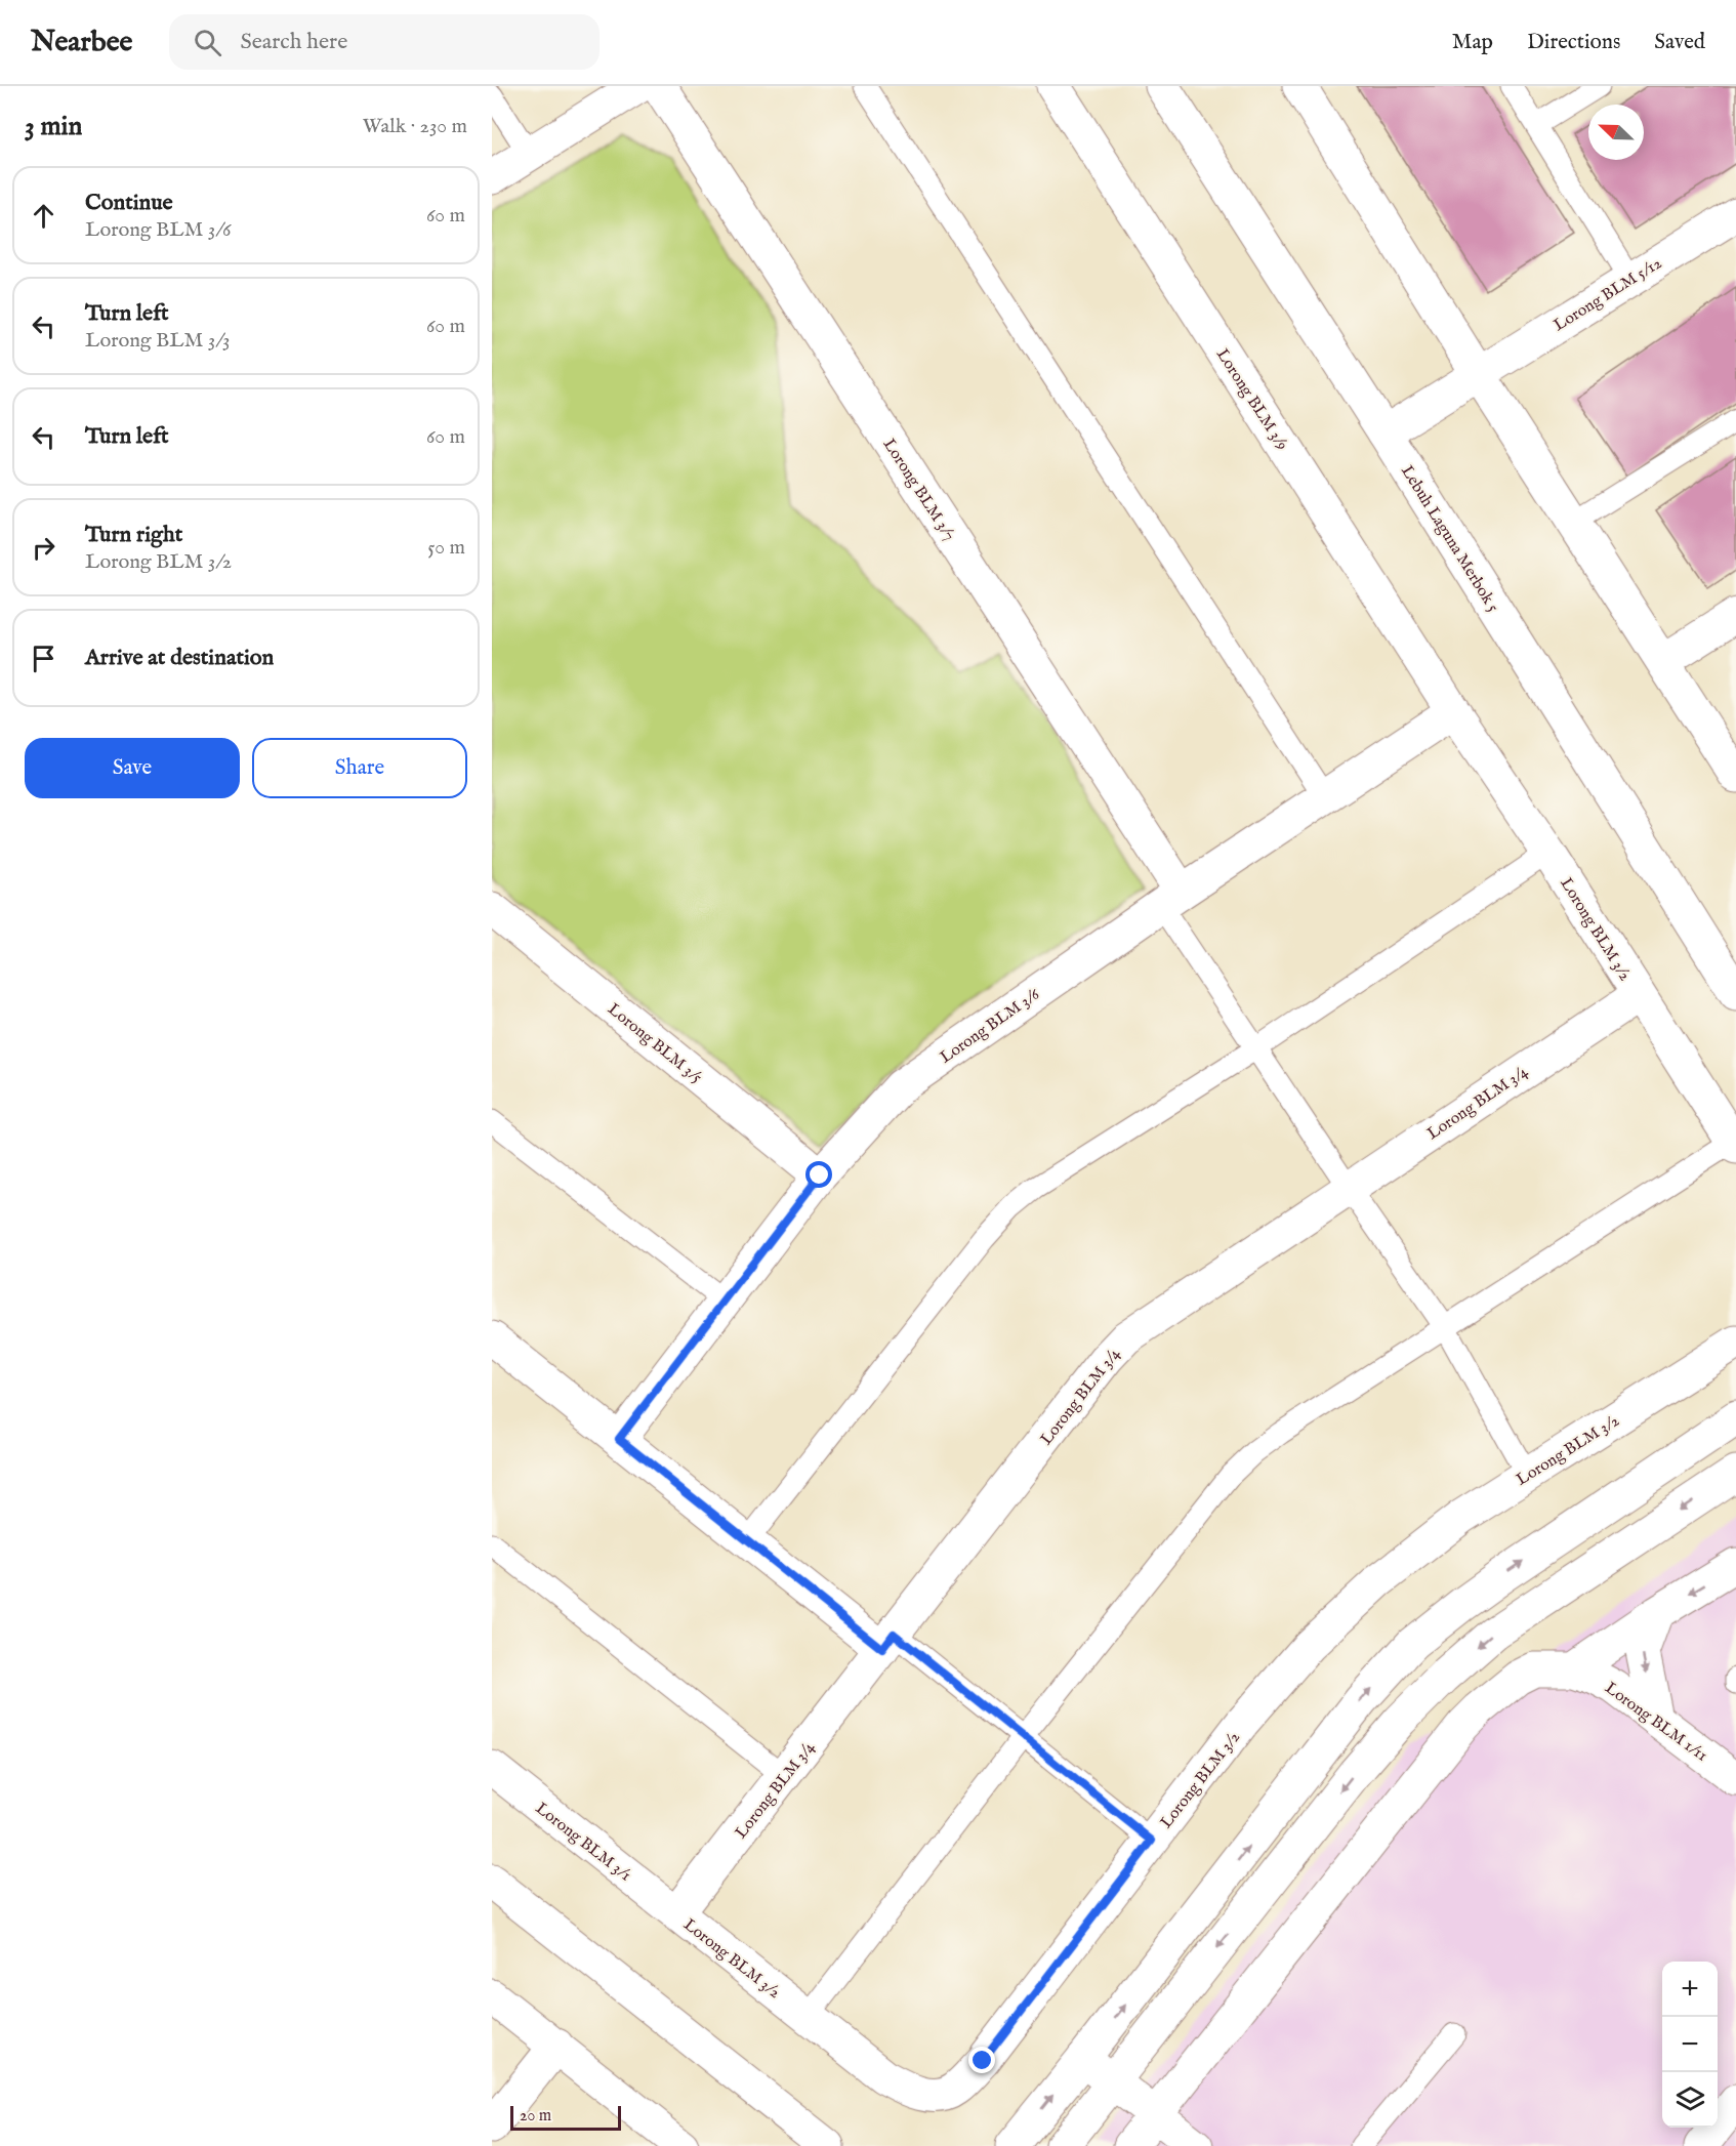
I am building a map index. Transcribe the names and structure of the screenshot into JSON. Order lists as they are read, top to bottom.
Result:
{
  "streets": {
    "street": [
      "Lorong BLM 5/12",
      "Lorong BLM 3/9",
      "Lorong BLM 3/7",
      "Lebuh Laguna Merbok 5",
      "Lorong BLM 3/2",
      "Lorong BLM 3/6",
      "Lorong BLM 3/5",
      "Lorong BLM 3/4",
      "Lorong BLM 1/11",
      "Lorong BLM 3/1"
    ]
  },
  "crossings": [
    ["Lorong BLM 5/12", "Lebuh Laguna Merbok 5"],
    ["Lorong BLM 3/9", "Lorong BLM 3/2"],
    ["Lorong BLM 3/9", "Lorong BLM 3/6"],
    ["Lorong BLM 3/7", "Lorong BLM 3/6"],
    ["Lorong BLM 3/2", "Lorong BLM 3/6"],
    ["Lorong BLM 3/2", "Lorong BLM 3/4"],
    ["Lorong BLM 3/2", "Lorong BLM 3/1"],
    ["Lorong BLM 3/6", "Lorong BLM 3/5"],
    ["Lorong BLM 3/4", "Lorong BLM 3/1"]
  ],
  "scale_bar": "20 m",
  "north": "top left",
  "page": {
    "header": "Nearbee",
    "search": "Search here",
    "nav": ["Map", "Directions", "Saved"],
    "heading": ["3 min", "Walk · 230 m"],
    "list": [
      ["Continue", "Lorong BLM 3/6", "60 m"],
      ["Turn left", "Lorong BLM 3/3", "60 m"],
      ["Turn left", "60 m"],
      ["Turn right", "Lorong BLM 3/2", "50 m"],
      "Arrive at destination"
    ],
    "buttons": ["Save", "Share"],
    "map_buttons": ["+", "−"],
    "scale": "20 m"
  }
}
